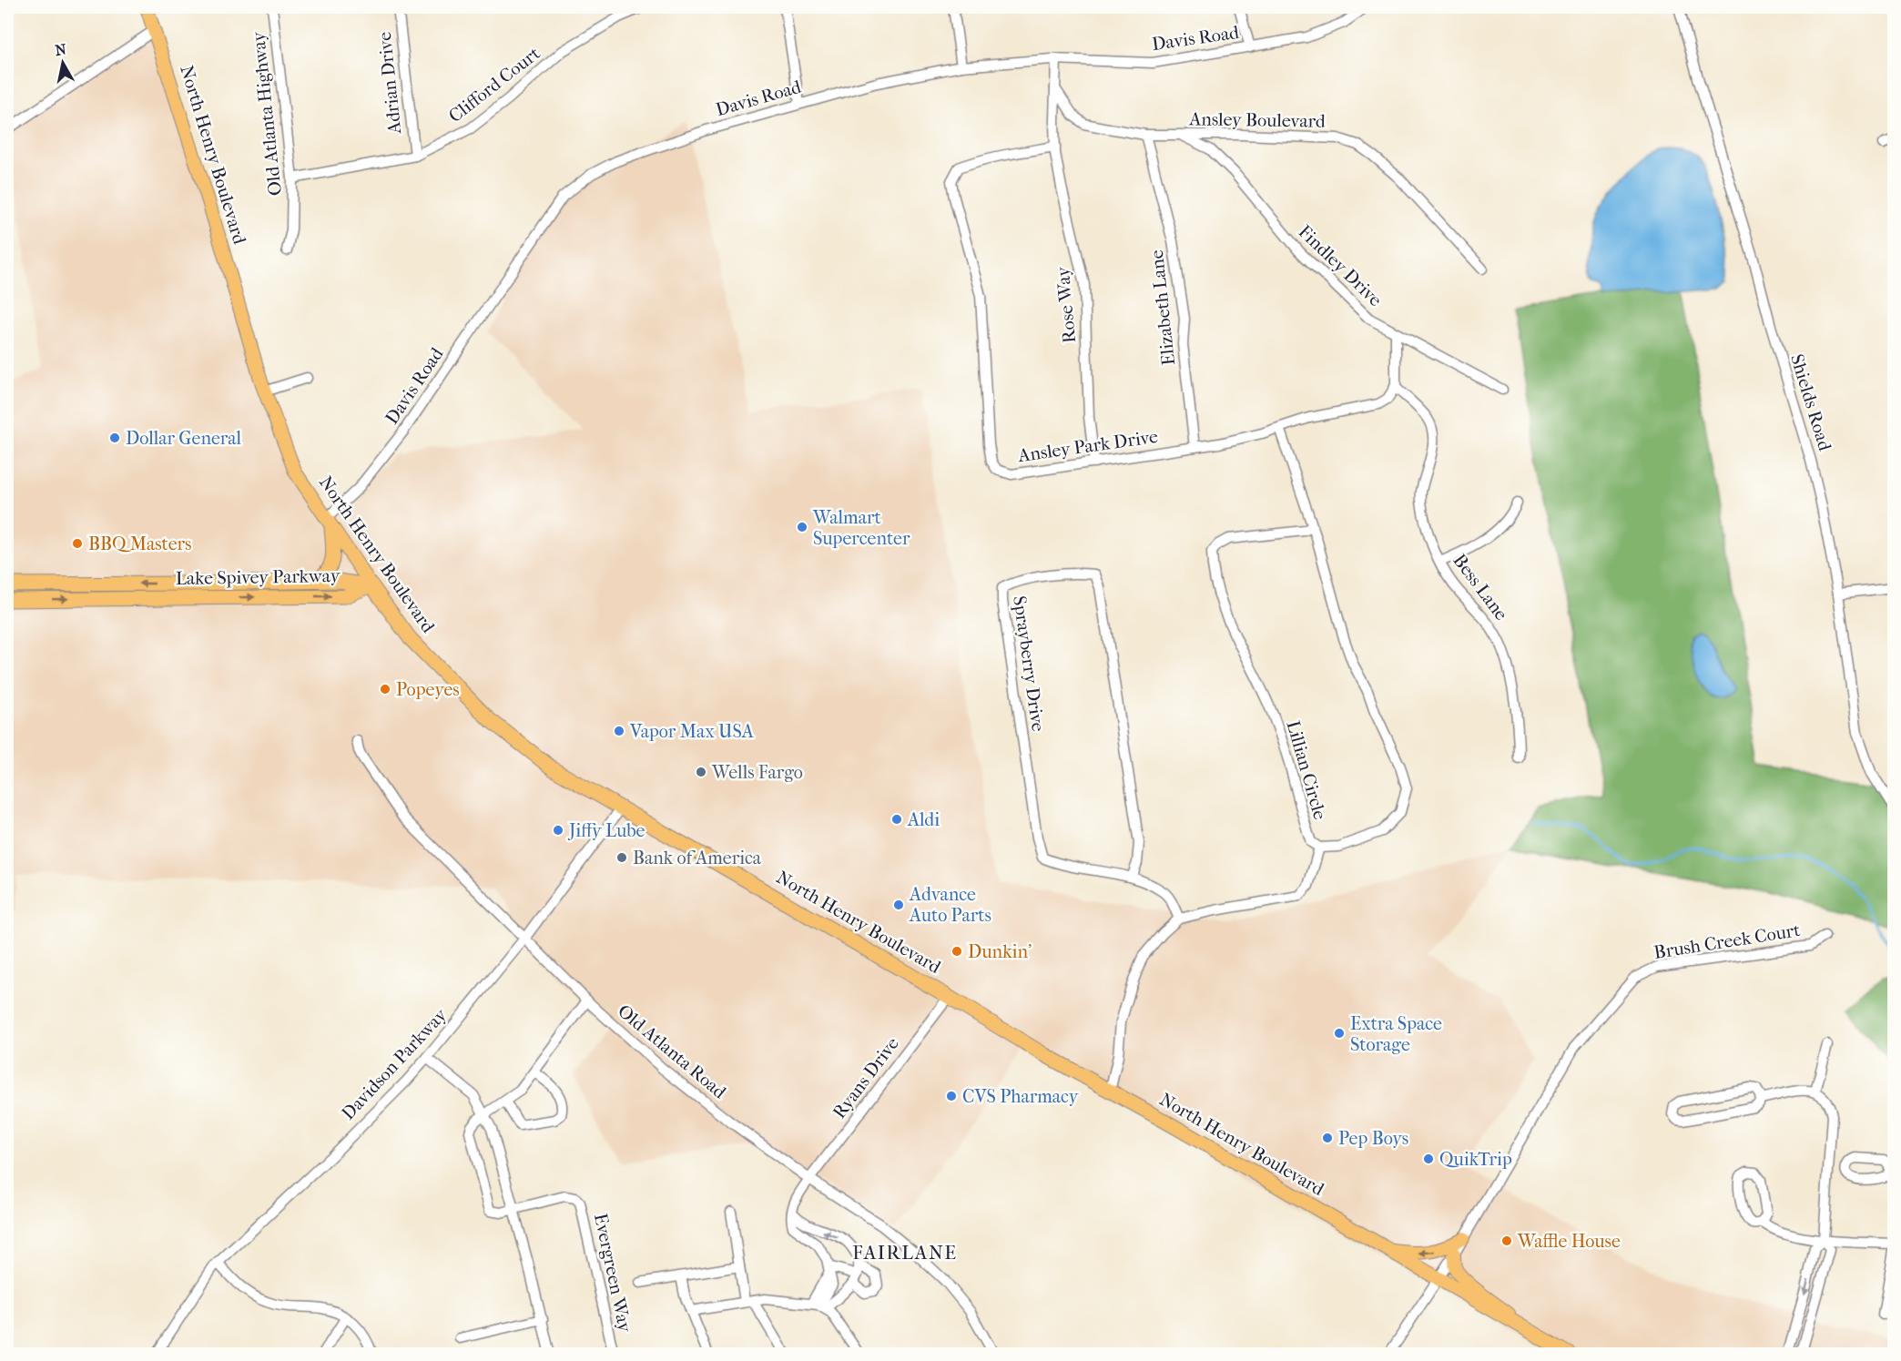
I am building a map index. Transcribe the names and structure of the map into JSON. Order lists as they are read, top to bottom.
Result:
{
  "streets": {
    "highway": ["North Henry Boulevard", "Lake Spivey Parkway"],
    "street": [
      "Davis Road",
      "Adrian Drive",
      "Clifford Court",
      "Old Atlanta Highway",
      "Ansley Boulevard",
      "Findley Drive",
      "Rose Way",
      "Elizabeth Lane",
      "Shields Road",
      "Ansley Park Drive",
      "Bess Lane",
      "Sprayberry Drive",
      "Lillian Circle",
      "Brush Creek Court",
      "Old Atlanta Road",
      "Davidson Parkway",
      "Ryans Drive",
      "Evergreen Way"
    ]
  },
  "crossings": [
    ["Davis Road", "North Henry Boulevard"],
    ["Adrian Drive", "Clifford Court"],
    ["Clifford Court", "Old Atlanta Highway"],
    ["Ansley Boulevard", "Findley Drive"],
    ["Ansley Boulevard", "Elizabeth Lane"],
    ["North Henry Boulevard", "Lake Spivey Parkway"],
    ["North Henry Boulevard", "Brush Creek Court"],
    ["North Henry Boulevard", "Davidson Parkway"],
    ["North Henry Boulevard", "Ryans Drive"],
    ["Rose Way", "Ansley Park Drive"],
    ["Elizabeth Lane", "Ansley Park Drive"],
    ["Ansley Park Drive", "Bess Lane"],
    ["Old Atlanta Road", "Davidson Parkway"],
    ["Old Atlanta Road", "Ryans Drive"],
    ["Old Atlanta Road", "Evergreen Way"]
  ],
  "districts": ["FAIRLANE"],
  "places": [
    "Dollar General",
    "Walmart Supercenter",
    "BBQ Masters",
    "Popeyes",
    "Vapor Max USA",
    "Wells Fargo",
    "Aldi",
    "Jiffy Lube",
    "Bank of America",
    "Advance Auto Parts",
    "Dunkin'",
    "Extra Space Storage",
    "CVS Pharmacy",
    "Pep Boys",
    "QuikTrip",
    "Waffle House"
  ],
  "north": "top"
}
